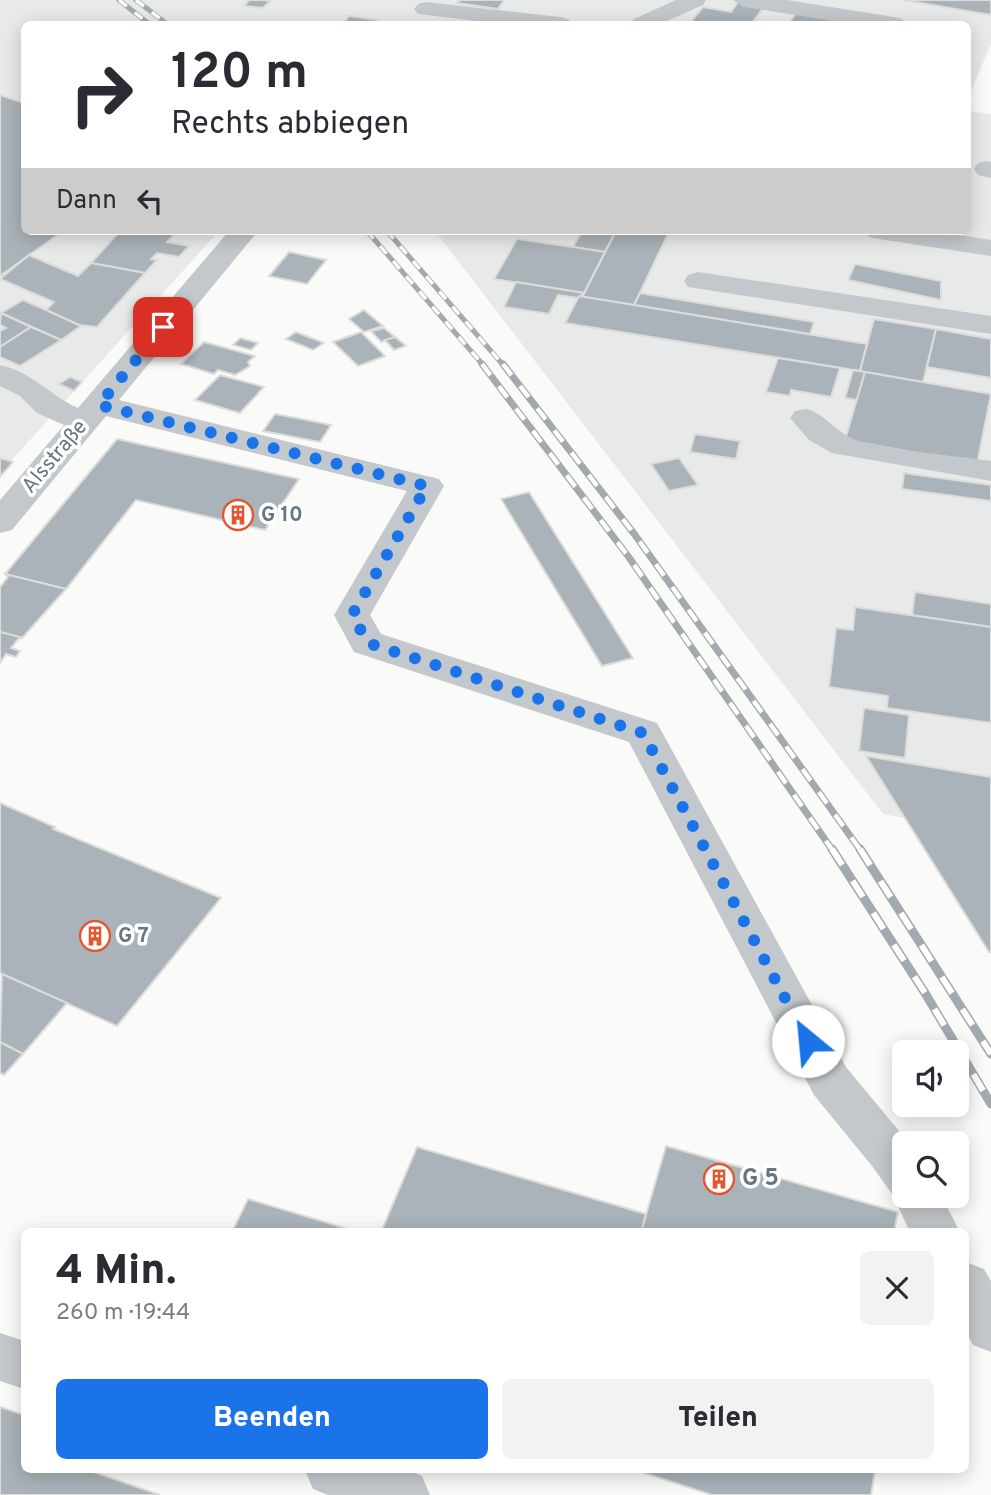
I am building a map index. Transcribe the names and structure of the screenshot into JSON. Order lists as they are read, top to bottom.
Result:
{
  "streets": {
    "street": ["Alsstraße"]
  },
  "places": {
    "building": ["G 10", "G 7", "G 5"]
  },
  "page": {
    "turn": ["120 m", "Rechts abbiegen"],
    "then": "Dann",
    "heading": ["4 Min.", "260 m · 19:44"],
    "buttons": ["Beenden", "Teilen"]
  }
}
